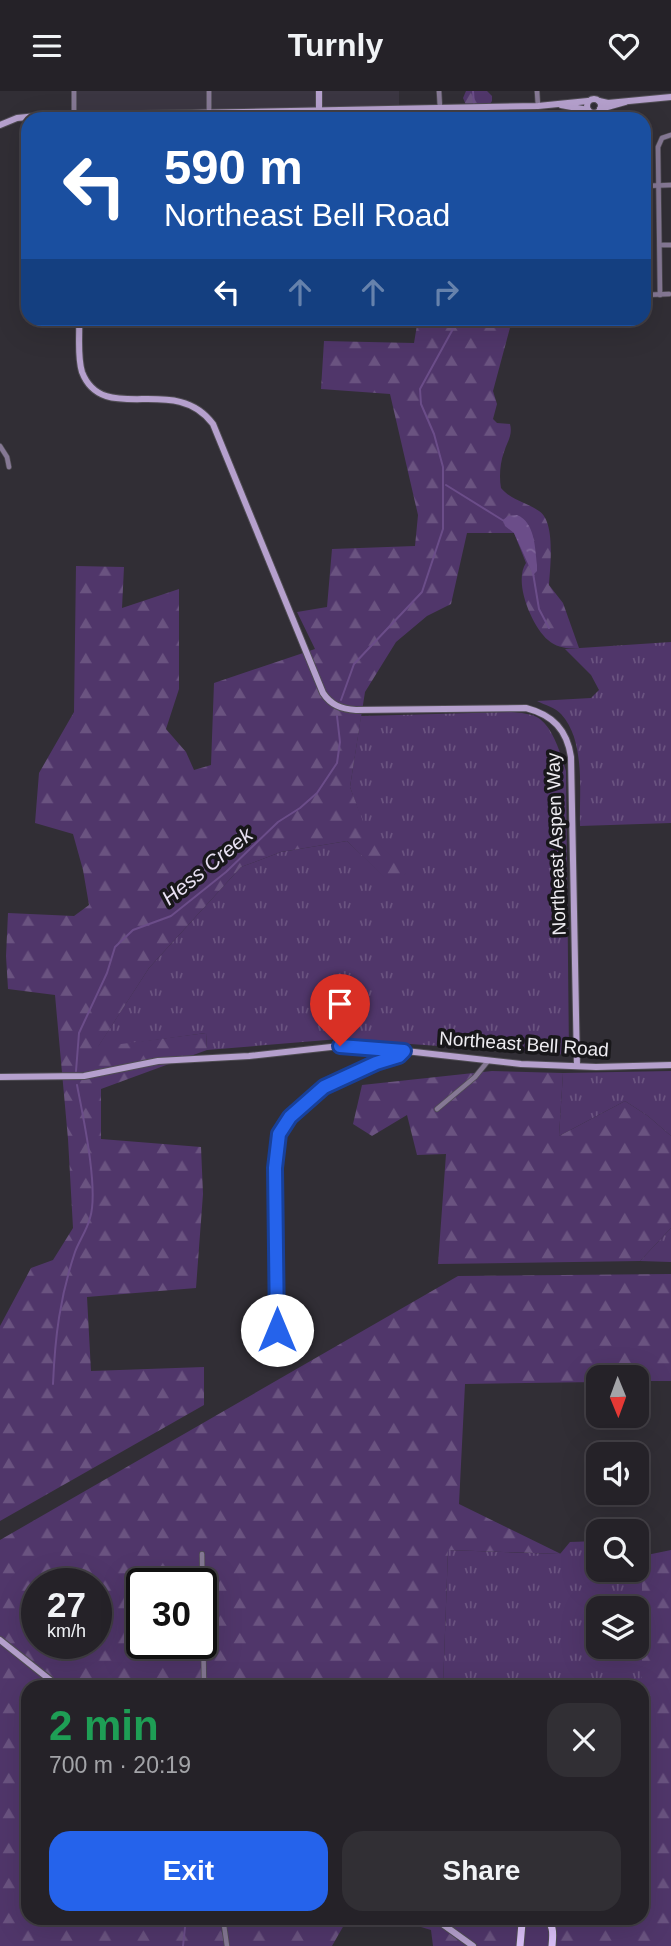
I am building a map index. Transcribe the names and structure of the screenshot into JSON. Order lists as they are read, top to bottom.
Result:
{
  "streets": {
    "main road": ["Northeast Aspen Way", "Northeast Bell Road"]
  },
  "crossings": [
    ["Northeast Aspen Way", "Northeast Bell Road"]
  ],
  "water": ["Hess Creek"],
  "north": "bottom",
  "page": {
    "header": "Turnly",
    "turn": ["590 m", "Northeast Bell Road"],
    "speed": "27 km/h",
    "limit": "30",
    "heading": ["2 min", "700 m · 20:19"],
    "buttons": ["Exit", "Share"]
  }
}
